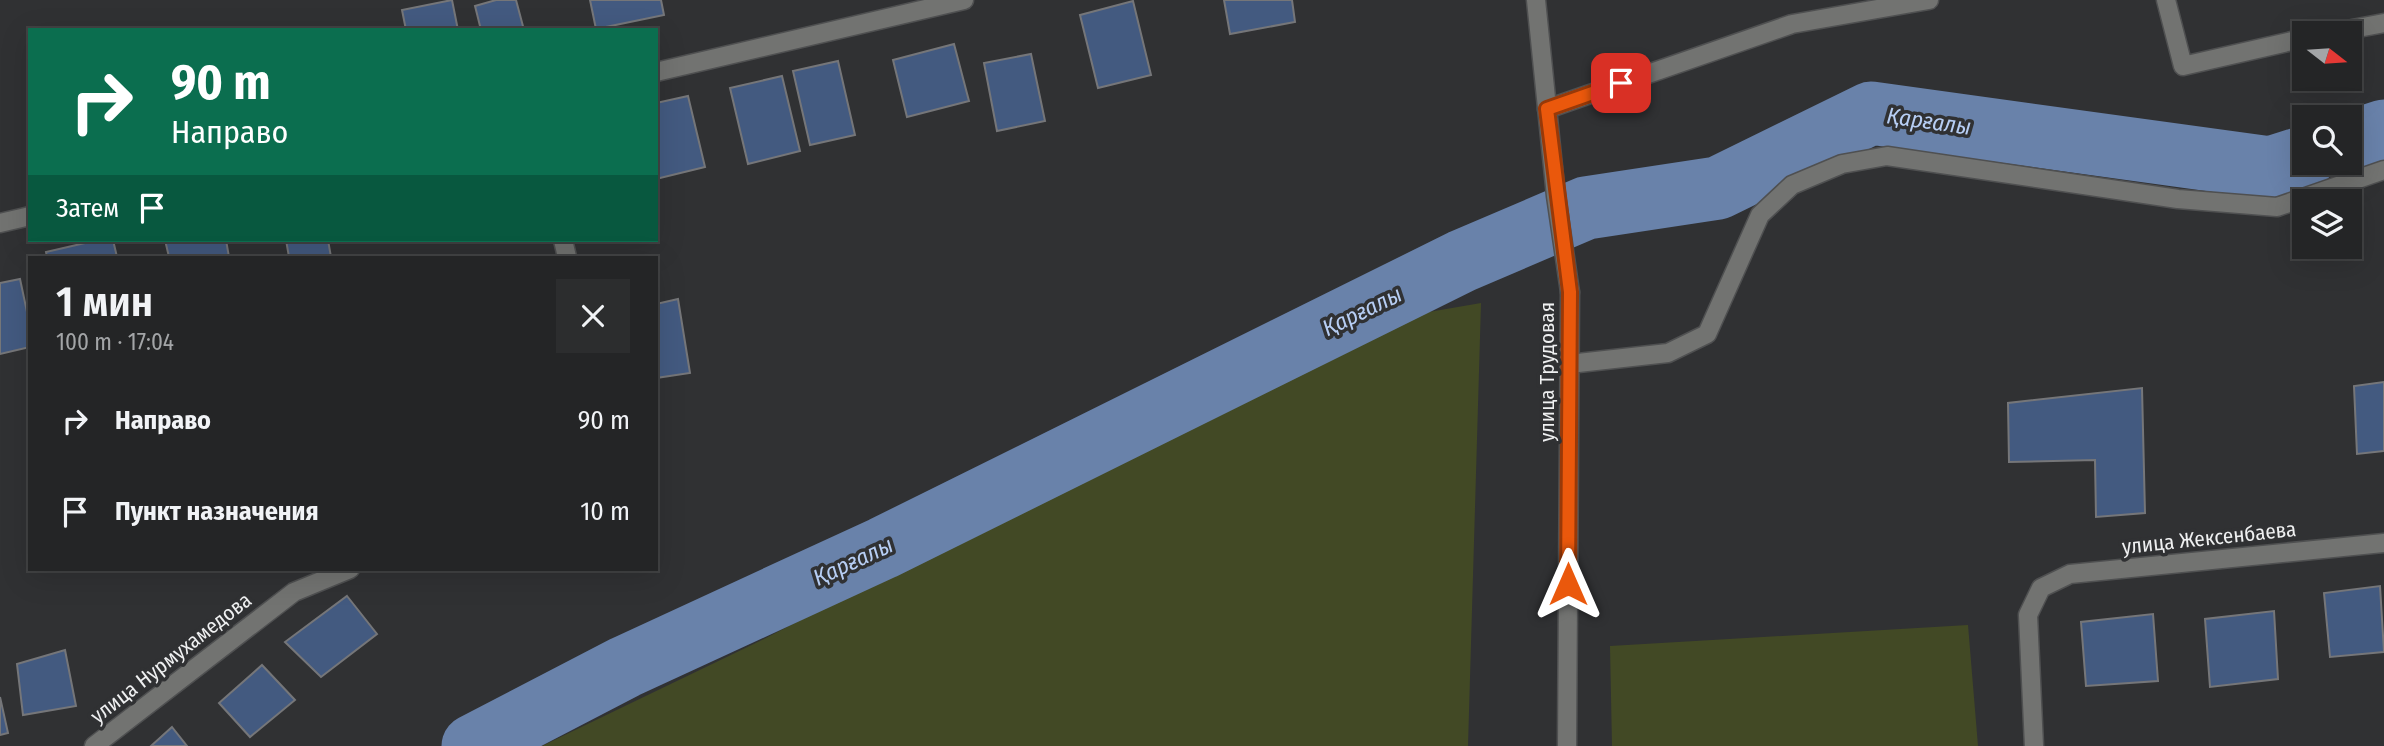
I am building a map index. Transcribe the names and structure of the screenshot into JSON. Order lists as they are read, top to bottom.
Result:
{
  "streets": {
    "street": ["улица Трудовая", "улица Жексенбаева", "улица Нурмухамедова"]
  },
  "water": ["Қарғалы"],
  "north": "right",
  "page": {
    "turn": ["90 m", "Направо"],
    "then": "Затем",
    "heading": ["1 мин", "100 m · 17:04"],
    "list": [
      {
        "name": "Направо",
        "value": "90 m"
      },
      {
        "name": "Пункт назначения",
        "value": "10 m"
      }
    ]
  }
}
